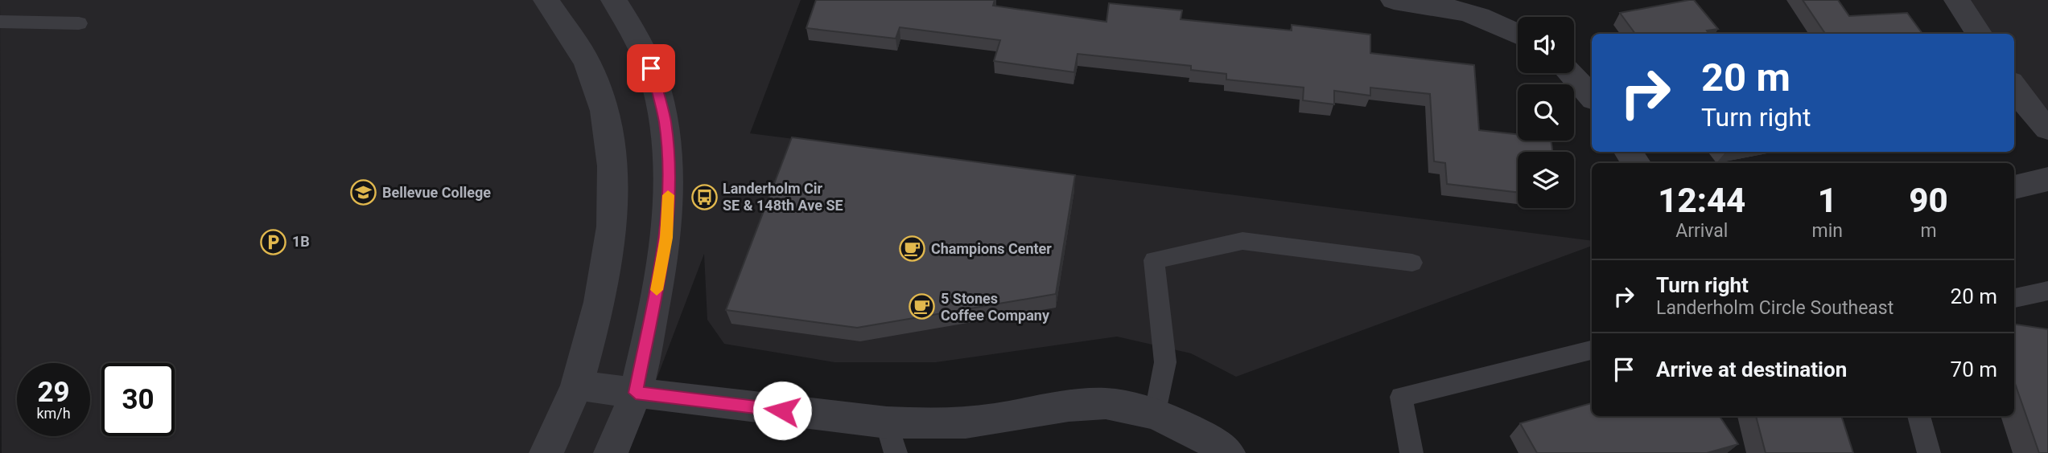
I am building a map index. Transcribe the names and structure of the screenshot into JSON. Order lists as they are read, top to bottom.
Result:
{
  "places": {
    "school or university": ["Bellevue College"],
    "bus stop": ["Landerholm Cir SE & 148th Ave SE"],
    "parking": ["1B"],
    "cafe": ["Champions Center", "5 Stones Coffee Company"]
  },
  "page": {
    "turn": ["20 m", "Turn right"],
    "eta": [
      "12:44",
      "Arrival",
      "1",
      "min",
      "90",
      "m"
    ],
    "list": [
      {
        "name": "Turn right",
        "note": "Landerholm Circle Southeast",
        "value": "20 m"
      },
      {
        "name": "Arrive at destination",
        "value": "70 m"
      }
    ],
    "speed": "29 km/h",
    "limit": "30"
  }
}
